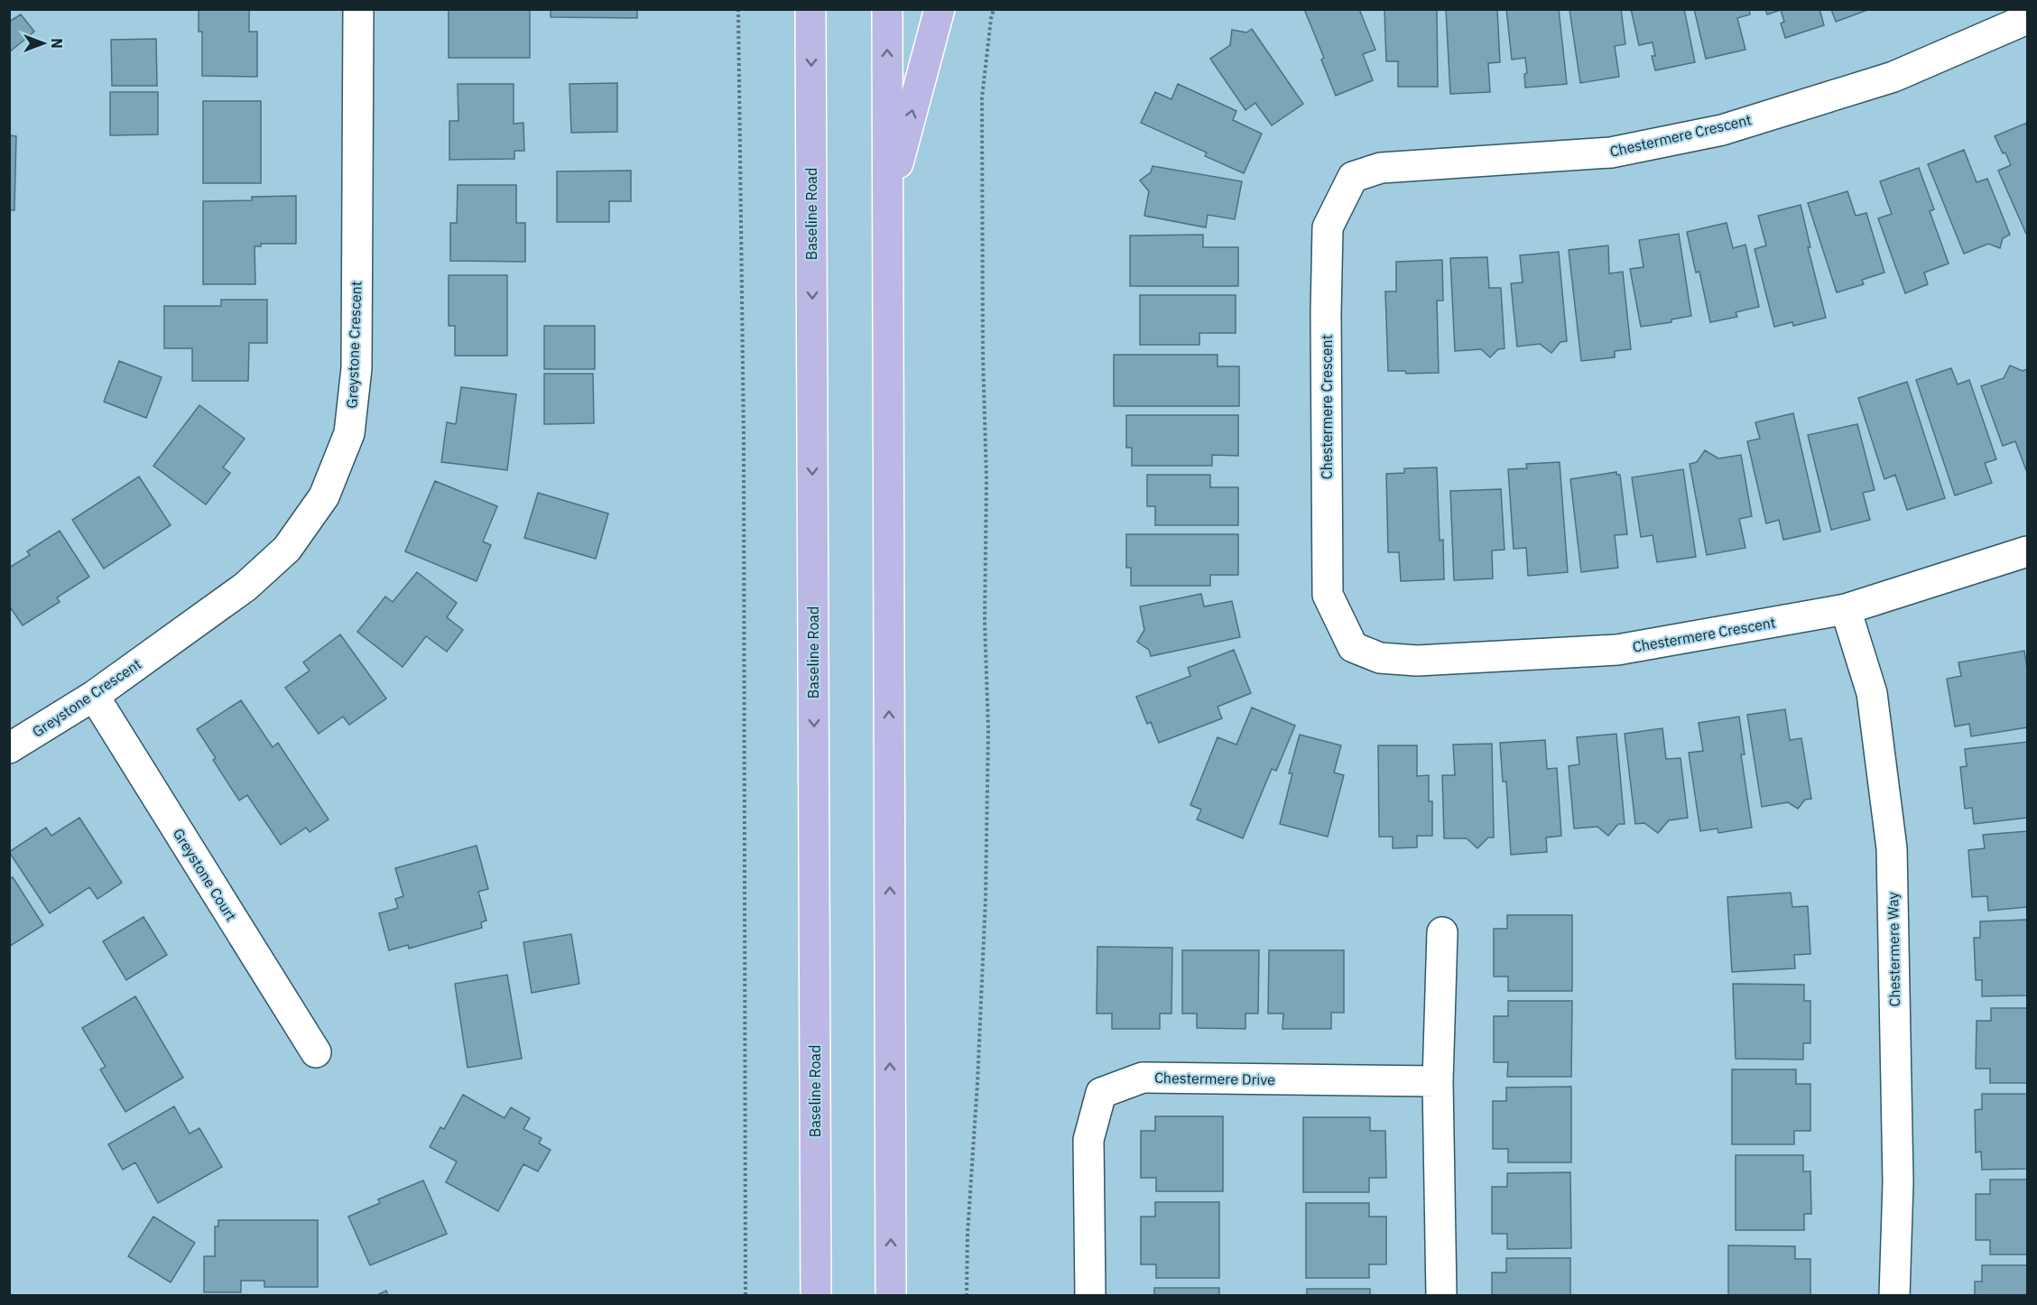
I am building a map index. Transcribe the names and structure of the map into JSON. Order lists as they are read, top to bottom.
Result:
{
  "streets": {
    "main road": ["Baseline Road"],
    "street": [
      "Chestermere Crescent",
      "Greystone Crescent",
      "Greystone Court",
      "Chestermere Way",
      "Chestermere Drive"
    ]
  },
  "crossings": [
    ["Chestermere Crescent", "Chestermere Way"],
    ["Greystone Crescent", "Greystone Court"]
  ],
  "north": "right"
}
